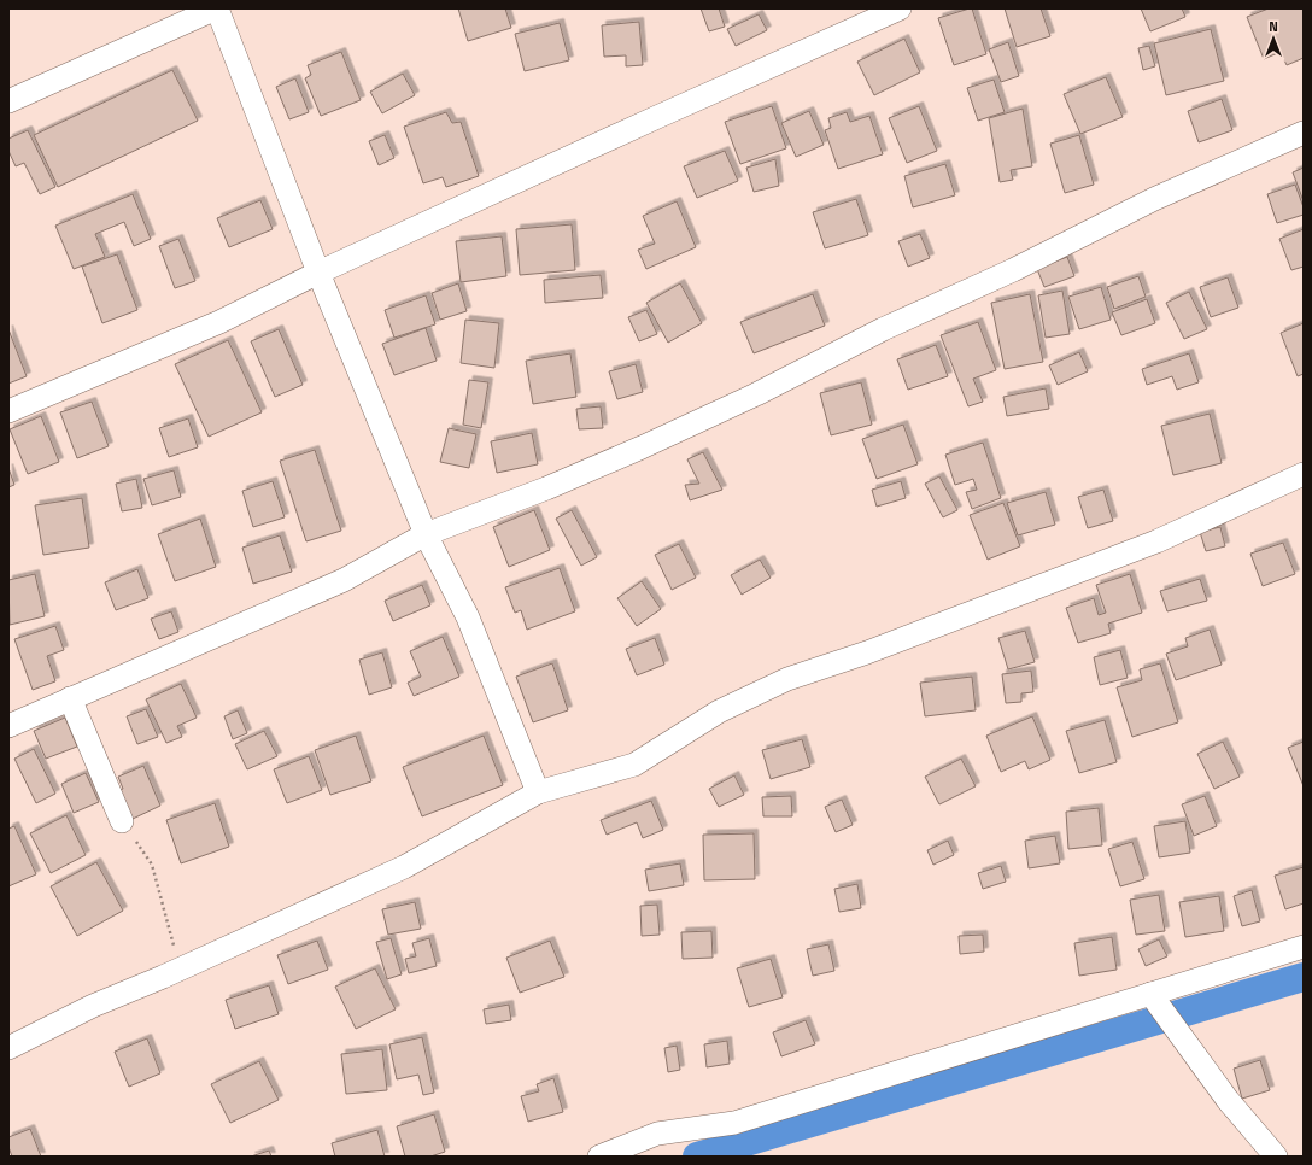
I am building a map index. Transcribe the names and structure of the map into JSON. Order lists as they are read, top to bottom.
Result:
{
  "north": "top"
}
